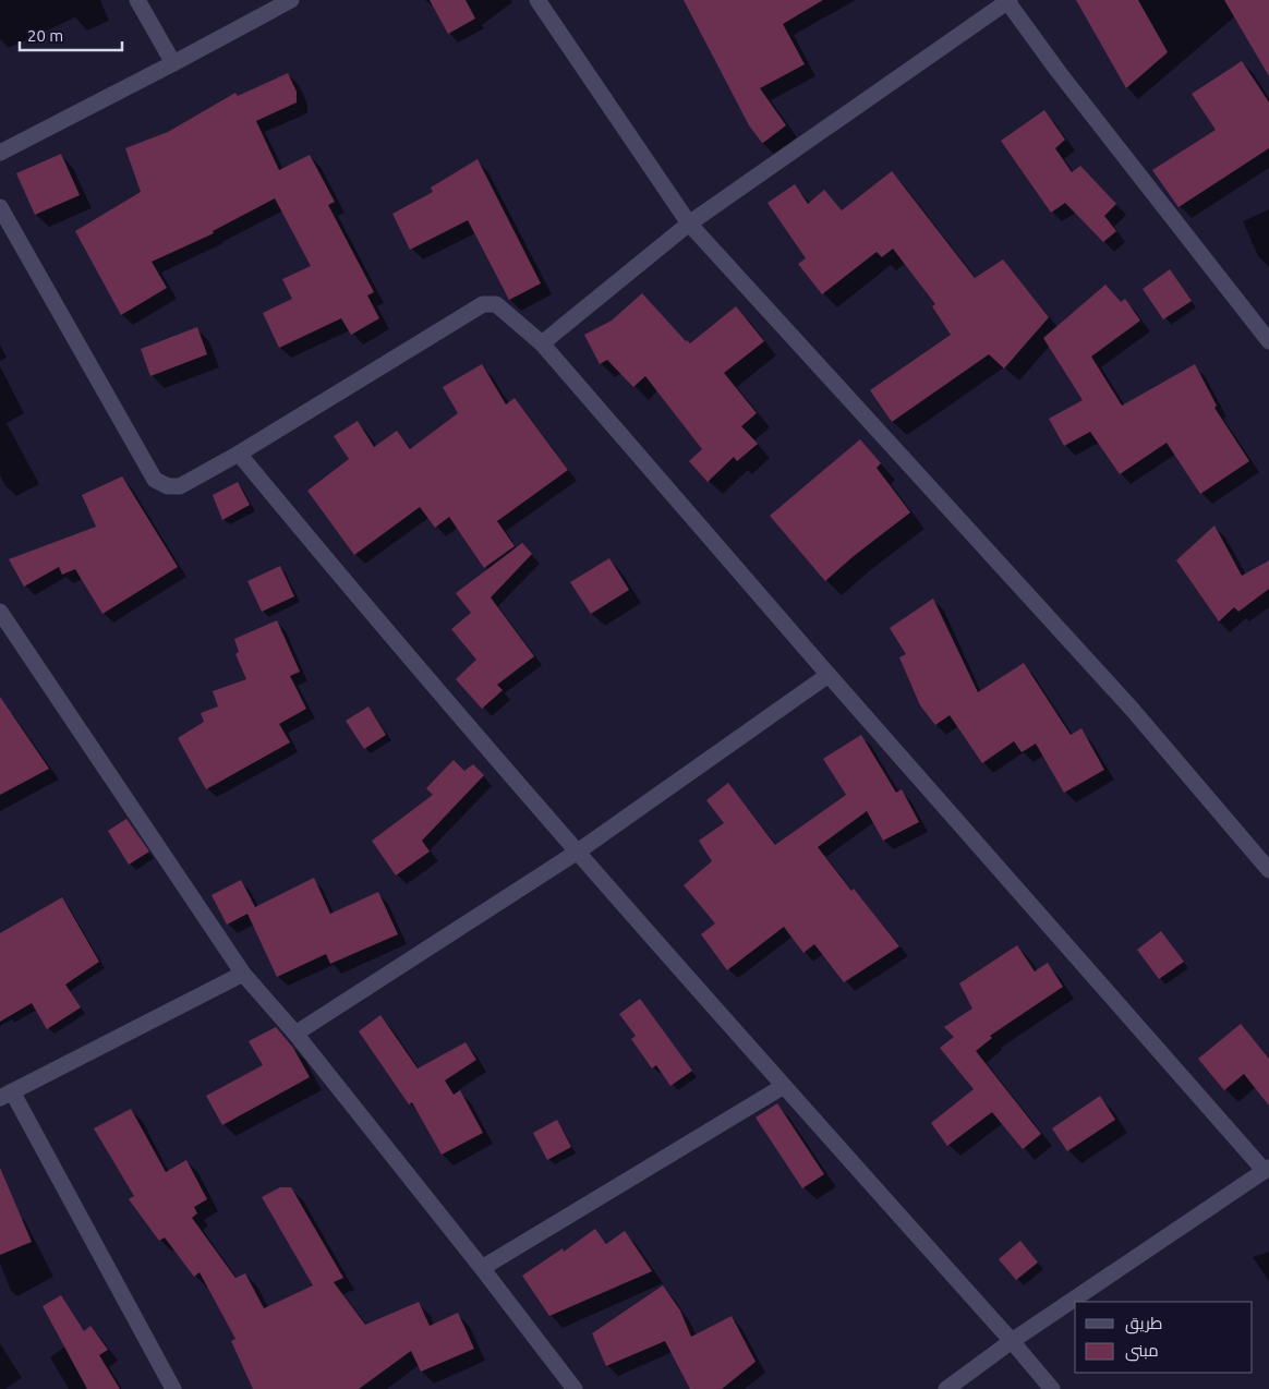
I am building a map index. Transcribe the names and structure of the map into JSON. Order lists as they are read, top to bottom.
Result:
{
  "legend": ["طريق", "مبنى"],
  "scale_bar": "20 m"
}
